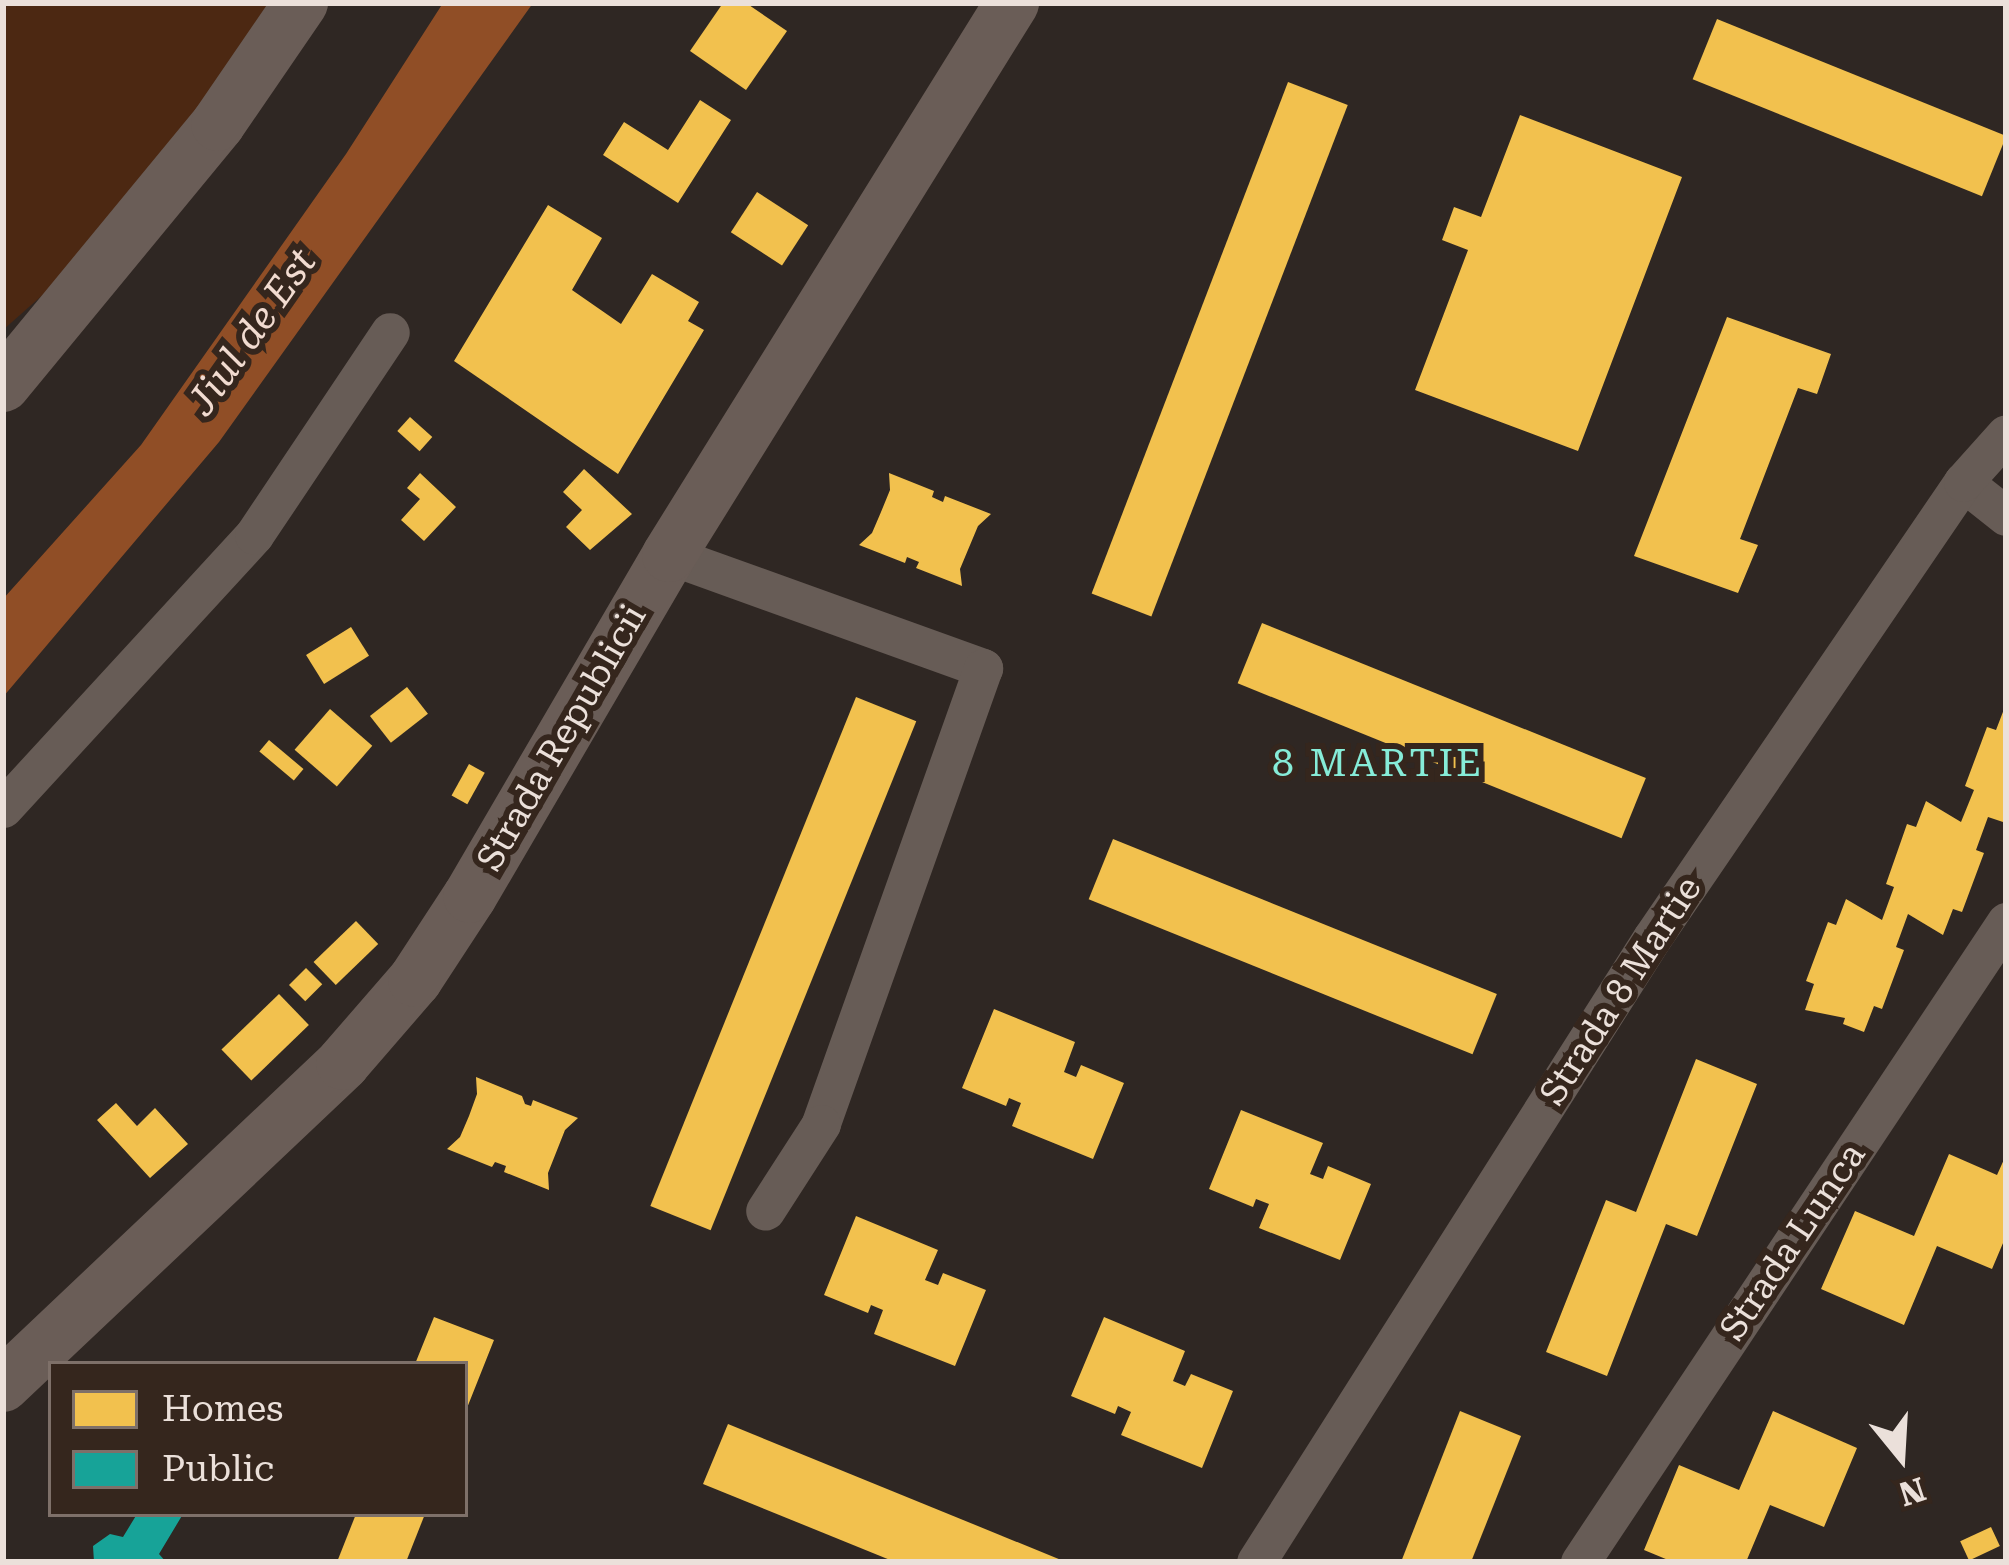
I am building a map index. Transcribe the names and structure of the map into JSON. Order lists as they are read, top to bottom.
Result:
{
  "streets": {
    "main road": ["Strada Republicii"],
    "street": ["Strada 8 Martie", "Strada Lunca"]
  },
  "districts": ["8 MARTIE"],
  "water": ["Jiul de Est"],
  "legend": ["Homes", "Public"],
  "north": "bottom"
}
